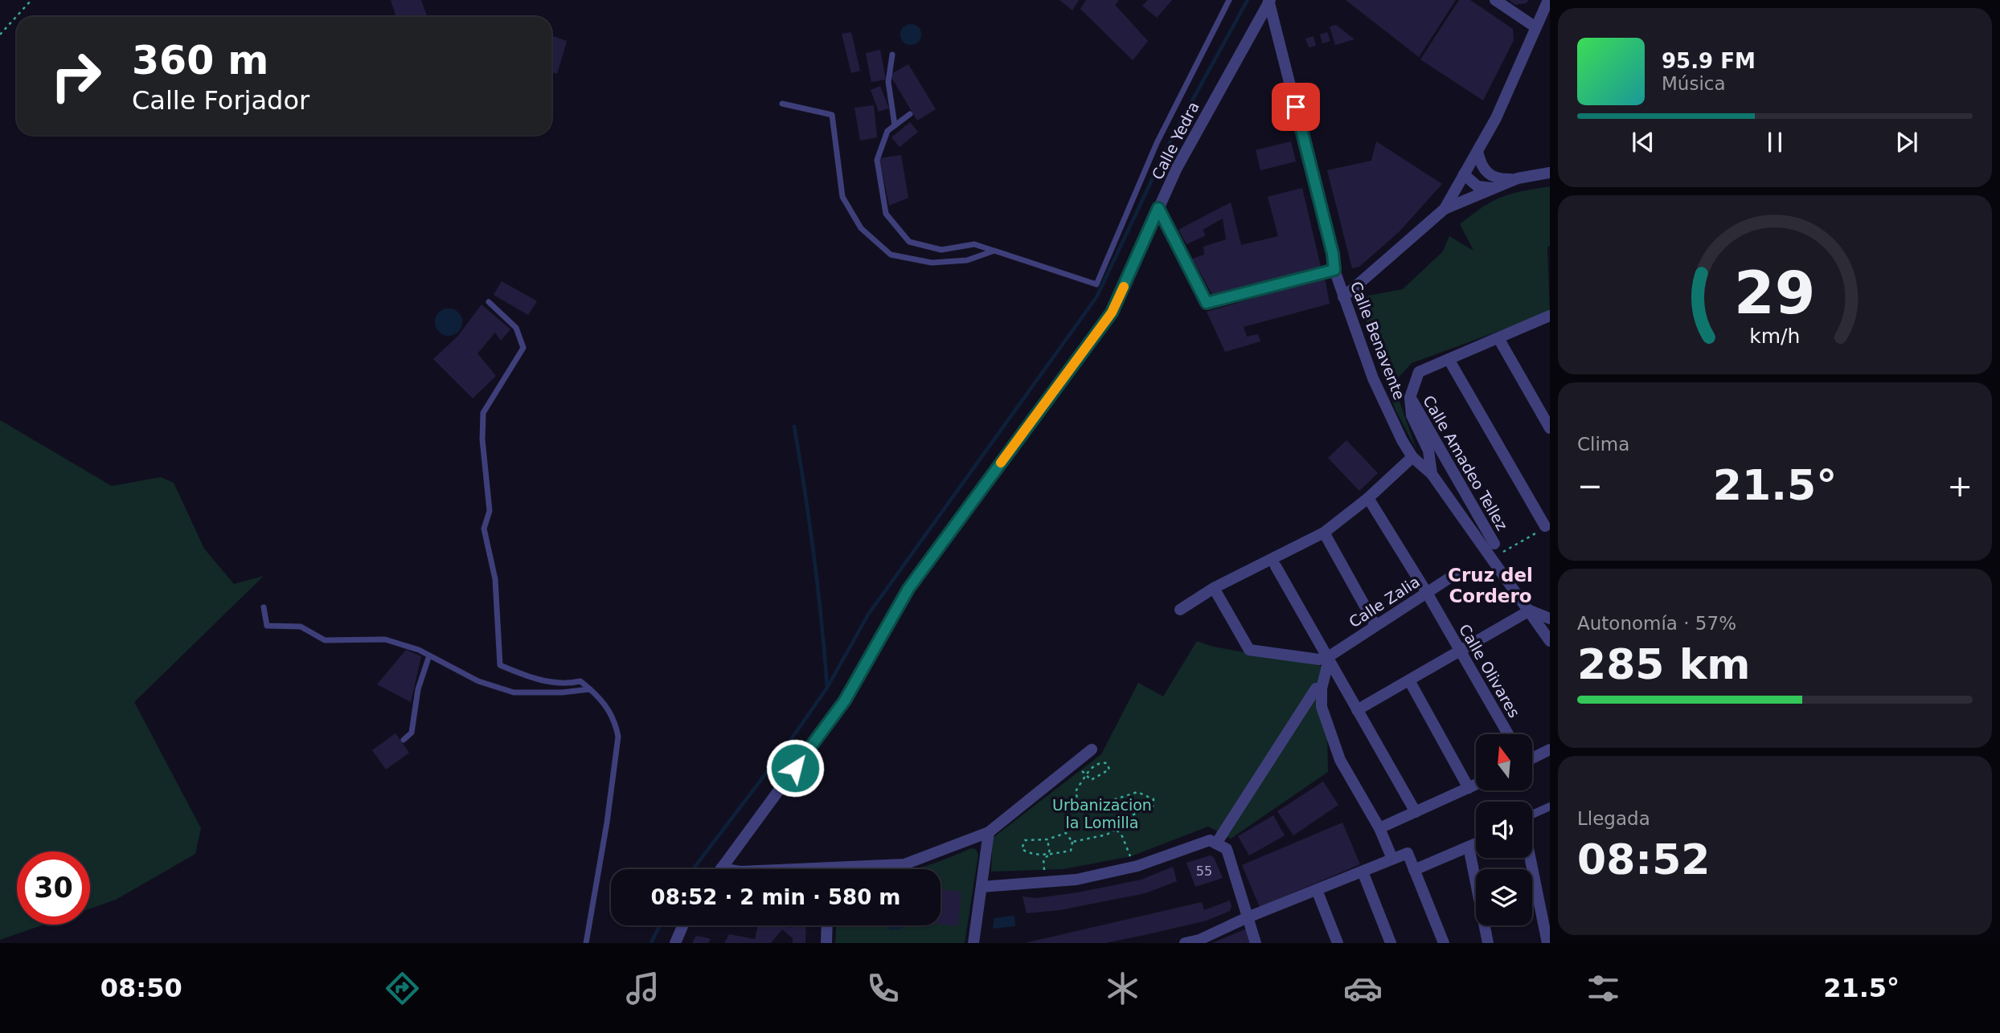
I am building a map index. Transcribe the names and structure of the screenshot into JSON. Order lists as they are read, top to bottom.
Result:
{
  "streets": {
    "street": [
      "Calle Yedra",
      "Calle Benavente",
      "Calle Amadeo Tellez",
      "Calle Zalia",
      "Calle Olivares"
    ]
  },
  "crossings": [
    ["Calle Yedra", "Calle Benavente"],
    ["Calle Zalia", "Calle Olivares"]
  ],
  "districts": ["Cruz del Cordero"],
  "parks": ["Urbanizacion la Lomilla"],
  "house_numbers": ["55"],
  "north": "top",
  "page": {
    "turn": ["360 m", "Calle Forjador"],
    "song": ["95.9 FM", "Música"],
    "tile": [
      "Clima",
      ["Autonomía · 57%", "285 km"],
      ["Llegada", "08:52"]
    ],
    "heat": ["−", "21.5°", "+"],
    "limit": "30",
    "trip": "08:52 · 2 min · 580 m",
    "tabs": ["08:50", "21.5°"],
    "gauge": ["29", "km/h"]
  }
}
